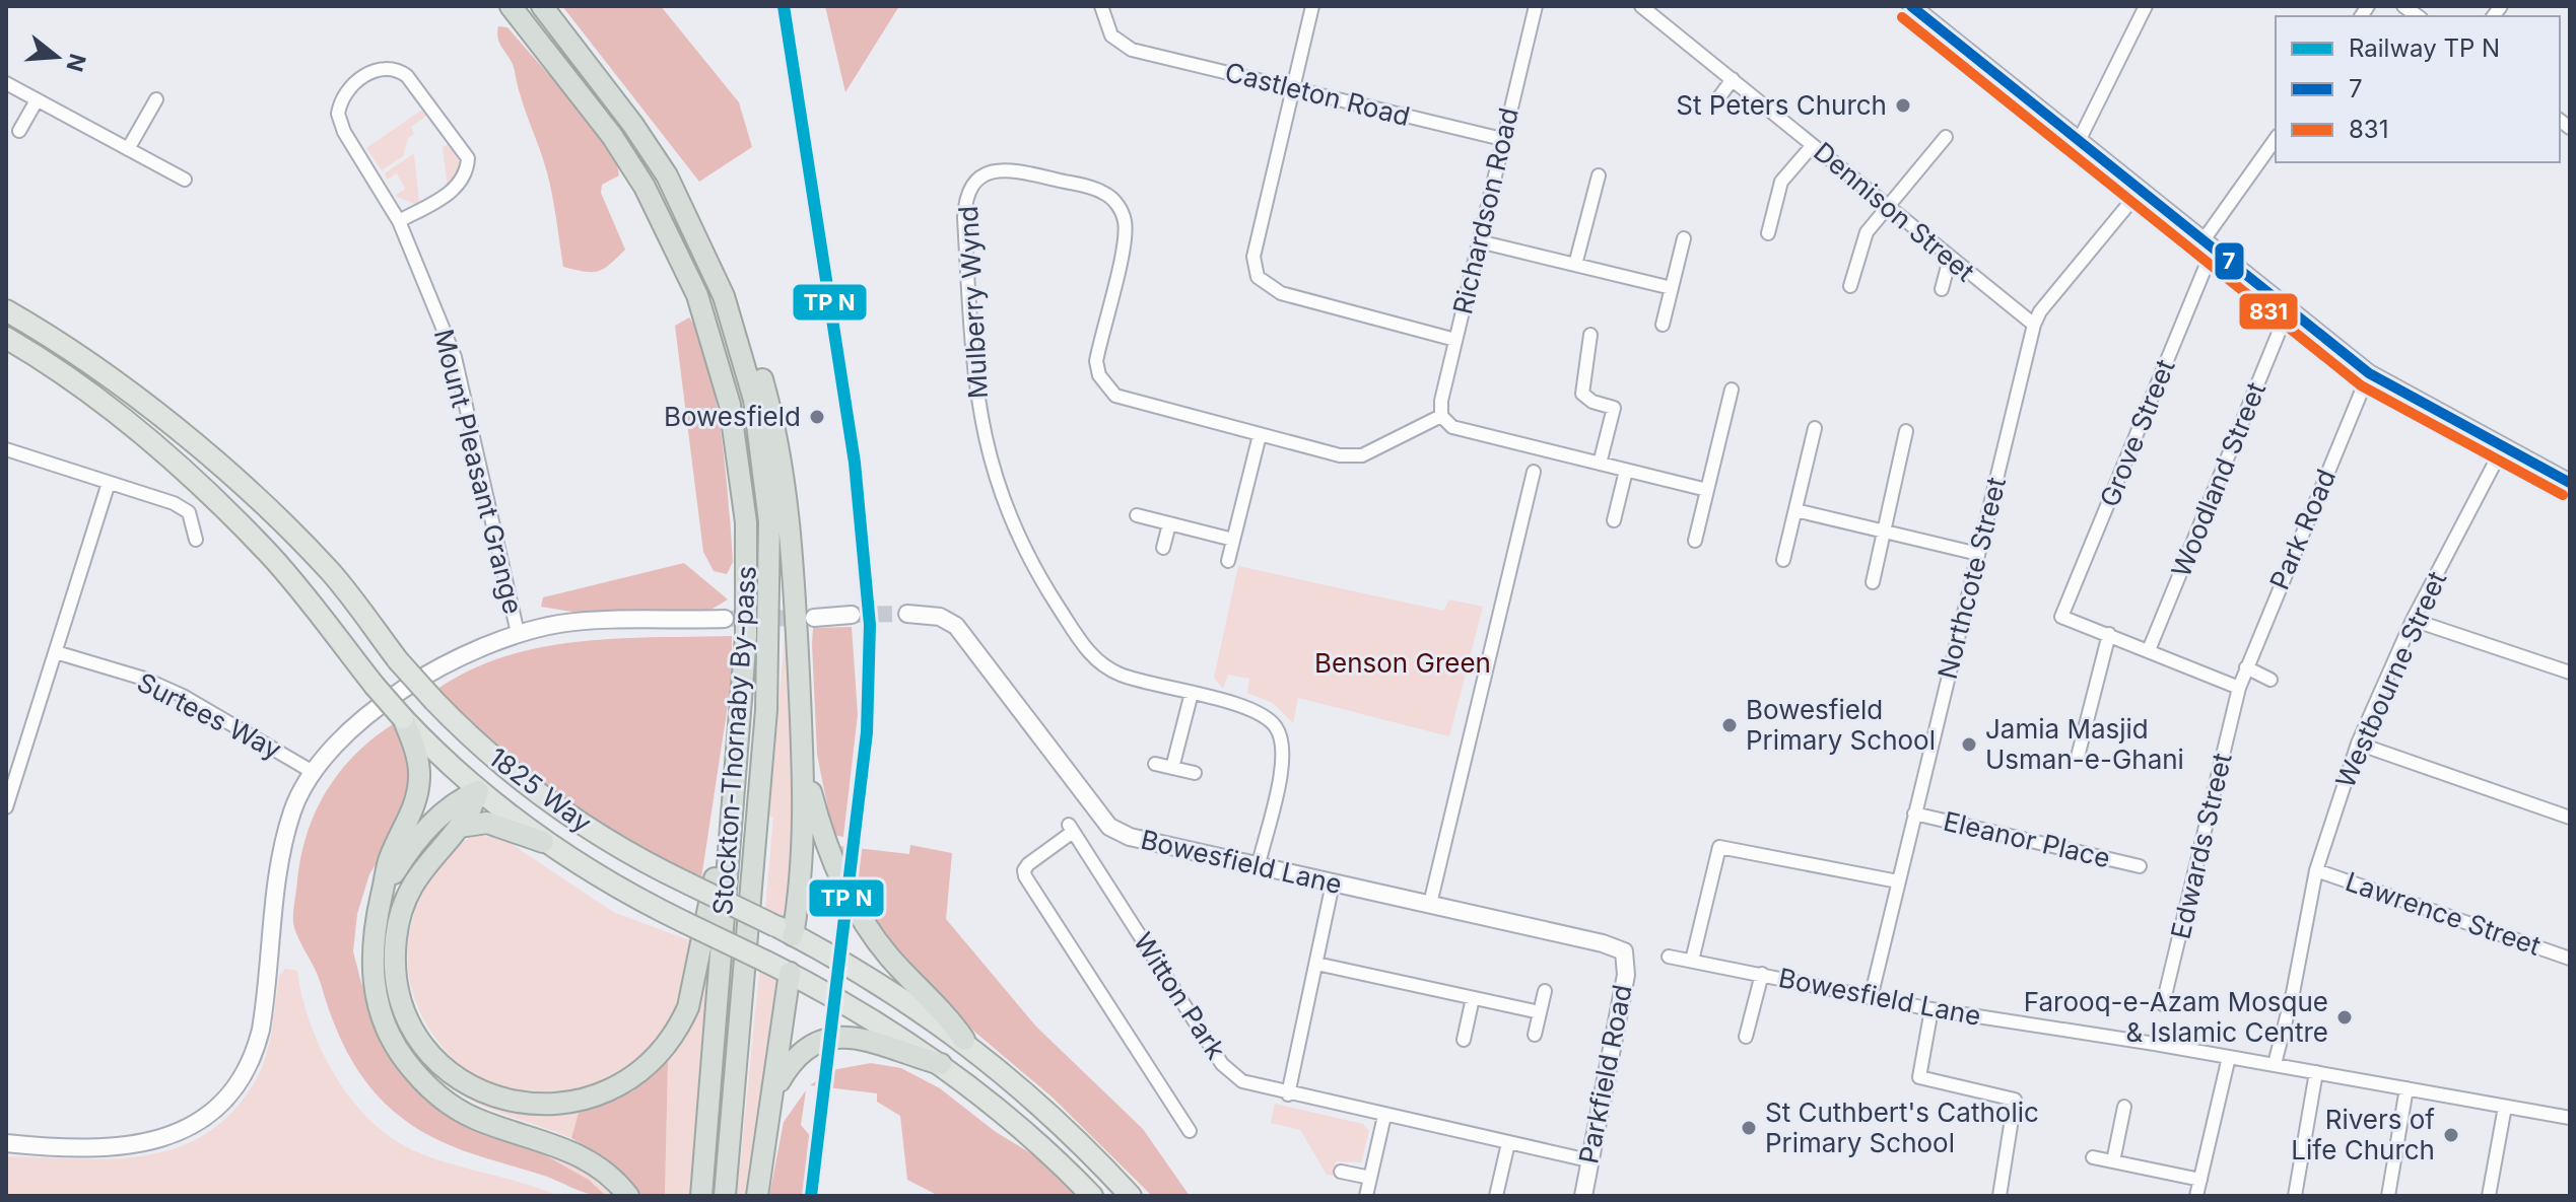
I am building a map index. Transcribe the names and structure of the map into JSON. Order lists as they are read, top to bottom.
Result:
{
  "streets": {
    "highway": ["Stockton-Thornaby By-pass"],
    "main road": ["1825 Way"],
    "street": [
      "Castleton Road",
      "Richardson Road",
      "Dennison Street",
      "Mulberry Wynd",
      "Grove Street",
      "Mount Pleasant Grange",
      "Woodland Street",
      "Park Road",
      "Northcote Street",
      "Westbourne Street",
      "Surtees Way",
      "Eleanor Place",
      "Edwards Street",
      "Bowesfield Lane",
      "Lawrence Street",
      "Witton Park",
      "Parkfield Road"
    ]
  },
  "crossings": [
    ["Castleton Road", "Richardson Road"],
    ["Richardson Road", "Mulberry Wynd"],
    ["Dennison Street", "Northcote Street"],
    ["Mulberry Wynd", "Bowesfield Lane"],
    ["Park Road", "Edwards Street"],
    ["Northcote Street", "Eleanor Place"],
    ["Northcote Street", "Bowesfield Lane"],
    ["Westbourne Street", "Bowesfield Lane"],
    ["Westbourne Street", "Lawrence Street"],
    ["Bowesfield Lane", "Parkfield Road"],
    ["Witton Park", "Parkfield Road"]
  ],
  "parks": ["Benson Green"],
  "places": [
    "St Peters Church",
    "Bowesfield",
    "Bowesfield Primary School",
    "Jamia Masjid Usman-e-Ghani",
    "Farooq-e-Azam Mosque & Islamic Centre",
    "St Cuthbert's Catholic Primary School",
    "Rivers of Life Church"
  ],
  "lines": ["transit line 7", "transit line 831"],
  "legend": ["Railway TP N", "7", "831"],
  "north": "right"
}
